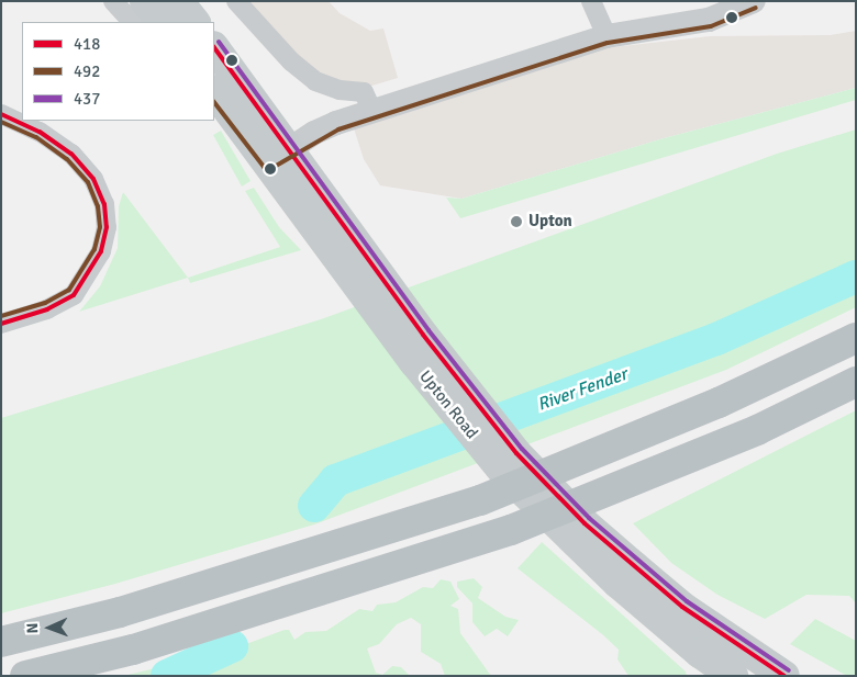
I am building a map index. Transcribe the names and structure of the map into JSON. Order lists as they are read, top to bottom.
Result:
{
  "streets": {
    "main road": ["Upton Road"]
  },
  "water": ["River Fender"],
  "places": ["Upton"],
  "lines": ["transit line 492", "transit line 437", "transit line 418"],
  "legend": ["418", "492", "437"],
  "north": "left"
}
